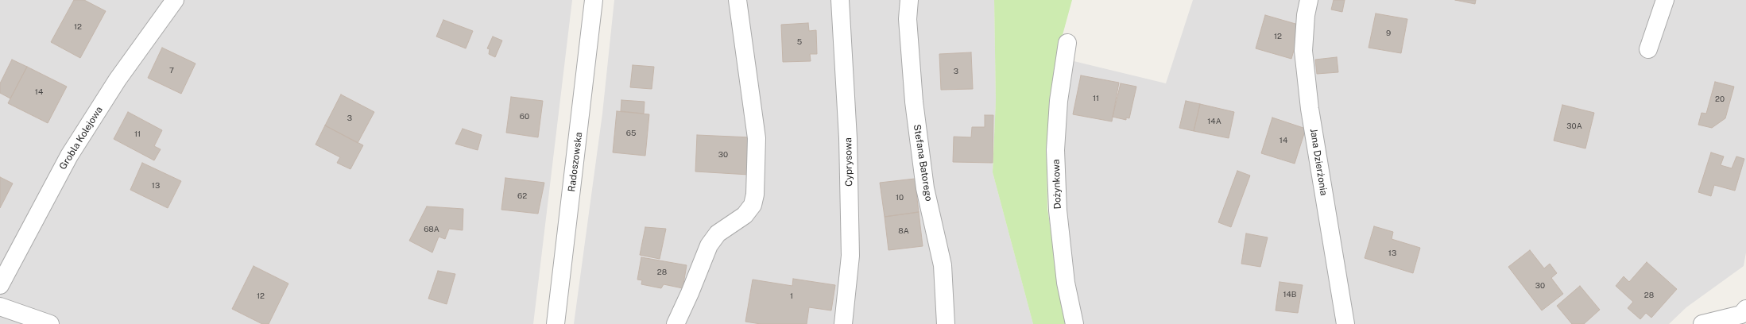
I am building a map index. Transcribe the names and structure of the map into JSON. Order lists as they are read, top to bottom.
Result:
{
  "streets": {
    "street": [
      "Grobla Kolejowa",
      "Radoszowska",
      "Cyprysowa",
      "Jana Dzierżonia",
      "Stefana Batorego",
      "Dożynkowa"
    ]
  },
  "house_numbers": [
    "12",
    "9",
    "12",
    "5",
    "7",
    "3",
    "14",
    "11",
    "20",
    "60",
    "3",
    "14A",
    "30A",
    "65",
    "11",
    "14",
    "30",
    "13",
    "62",
    "10",
    "68A",
    "8A",
    "13",
    "28",
    "30",
    "14B",
    "28",
    "12",
    "1"
  ]
}
